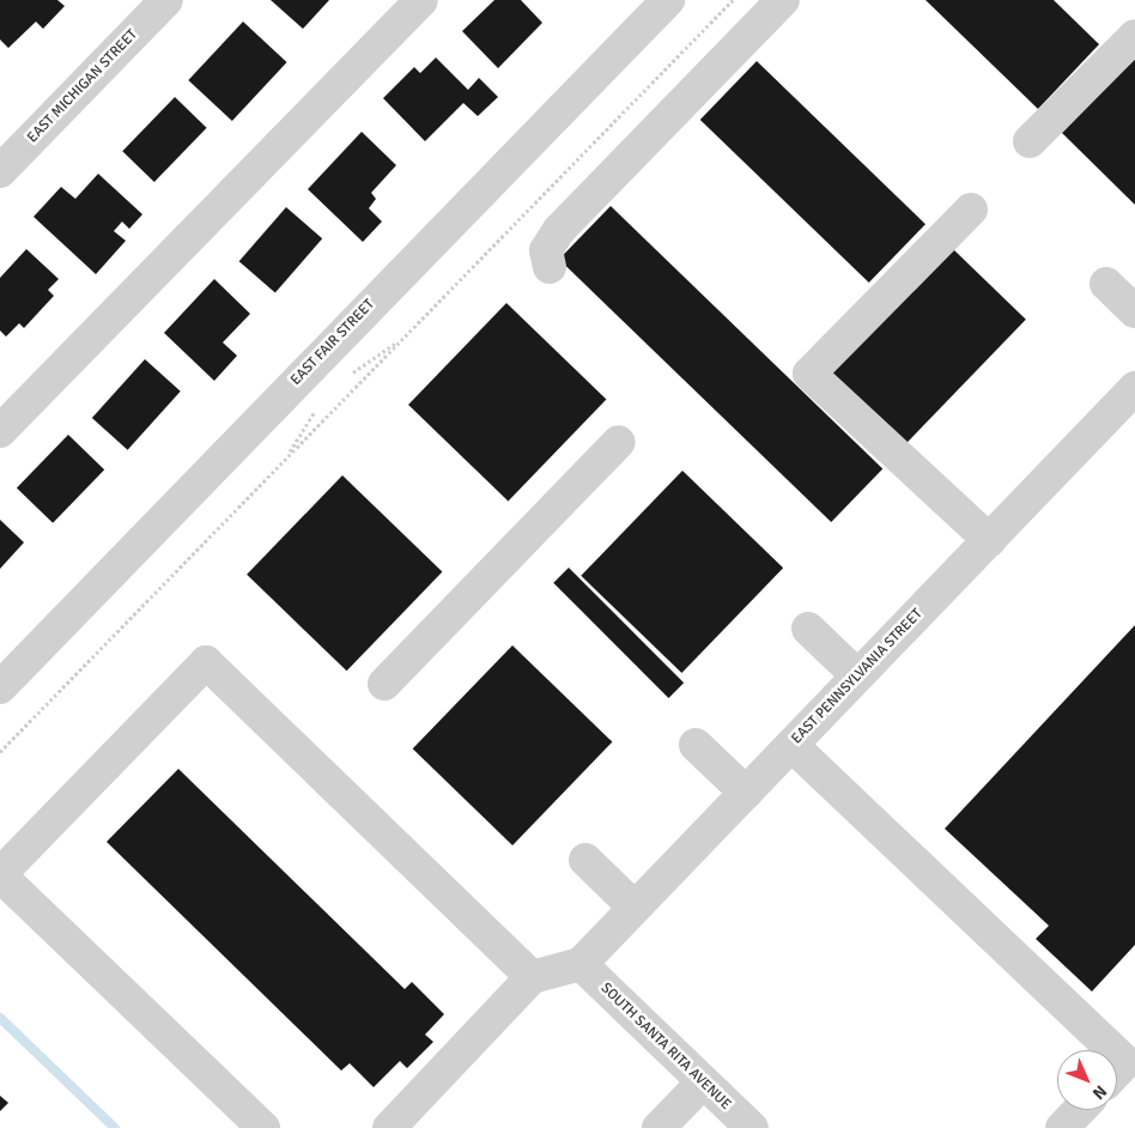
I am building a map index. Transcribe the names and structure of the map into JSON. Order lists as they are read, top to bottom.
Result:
{
  "streets": {
    "street": [
      "EAST MICHIGAN STREET",
      "EAST FAIR STREET",
      "EAST PENNSYLVANIA STREET",
      "SOUTH SANTA RITA AVENUE"
    ]
  },
  "crossings": [
    ["EAST PENNSYLVANIA STREET", "SOUTH SANTA RITA AVENUE"]
  ],
  "north": "bottom right"
}
